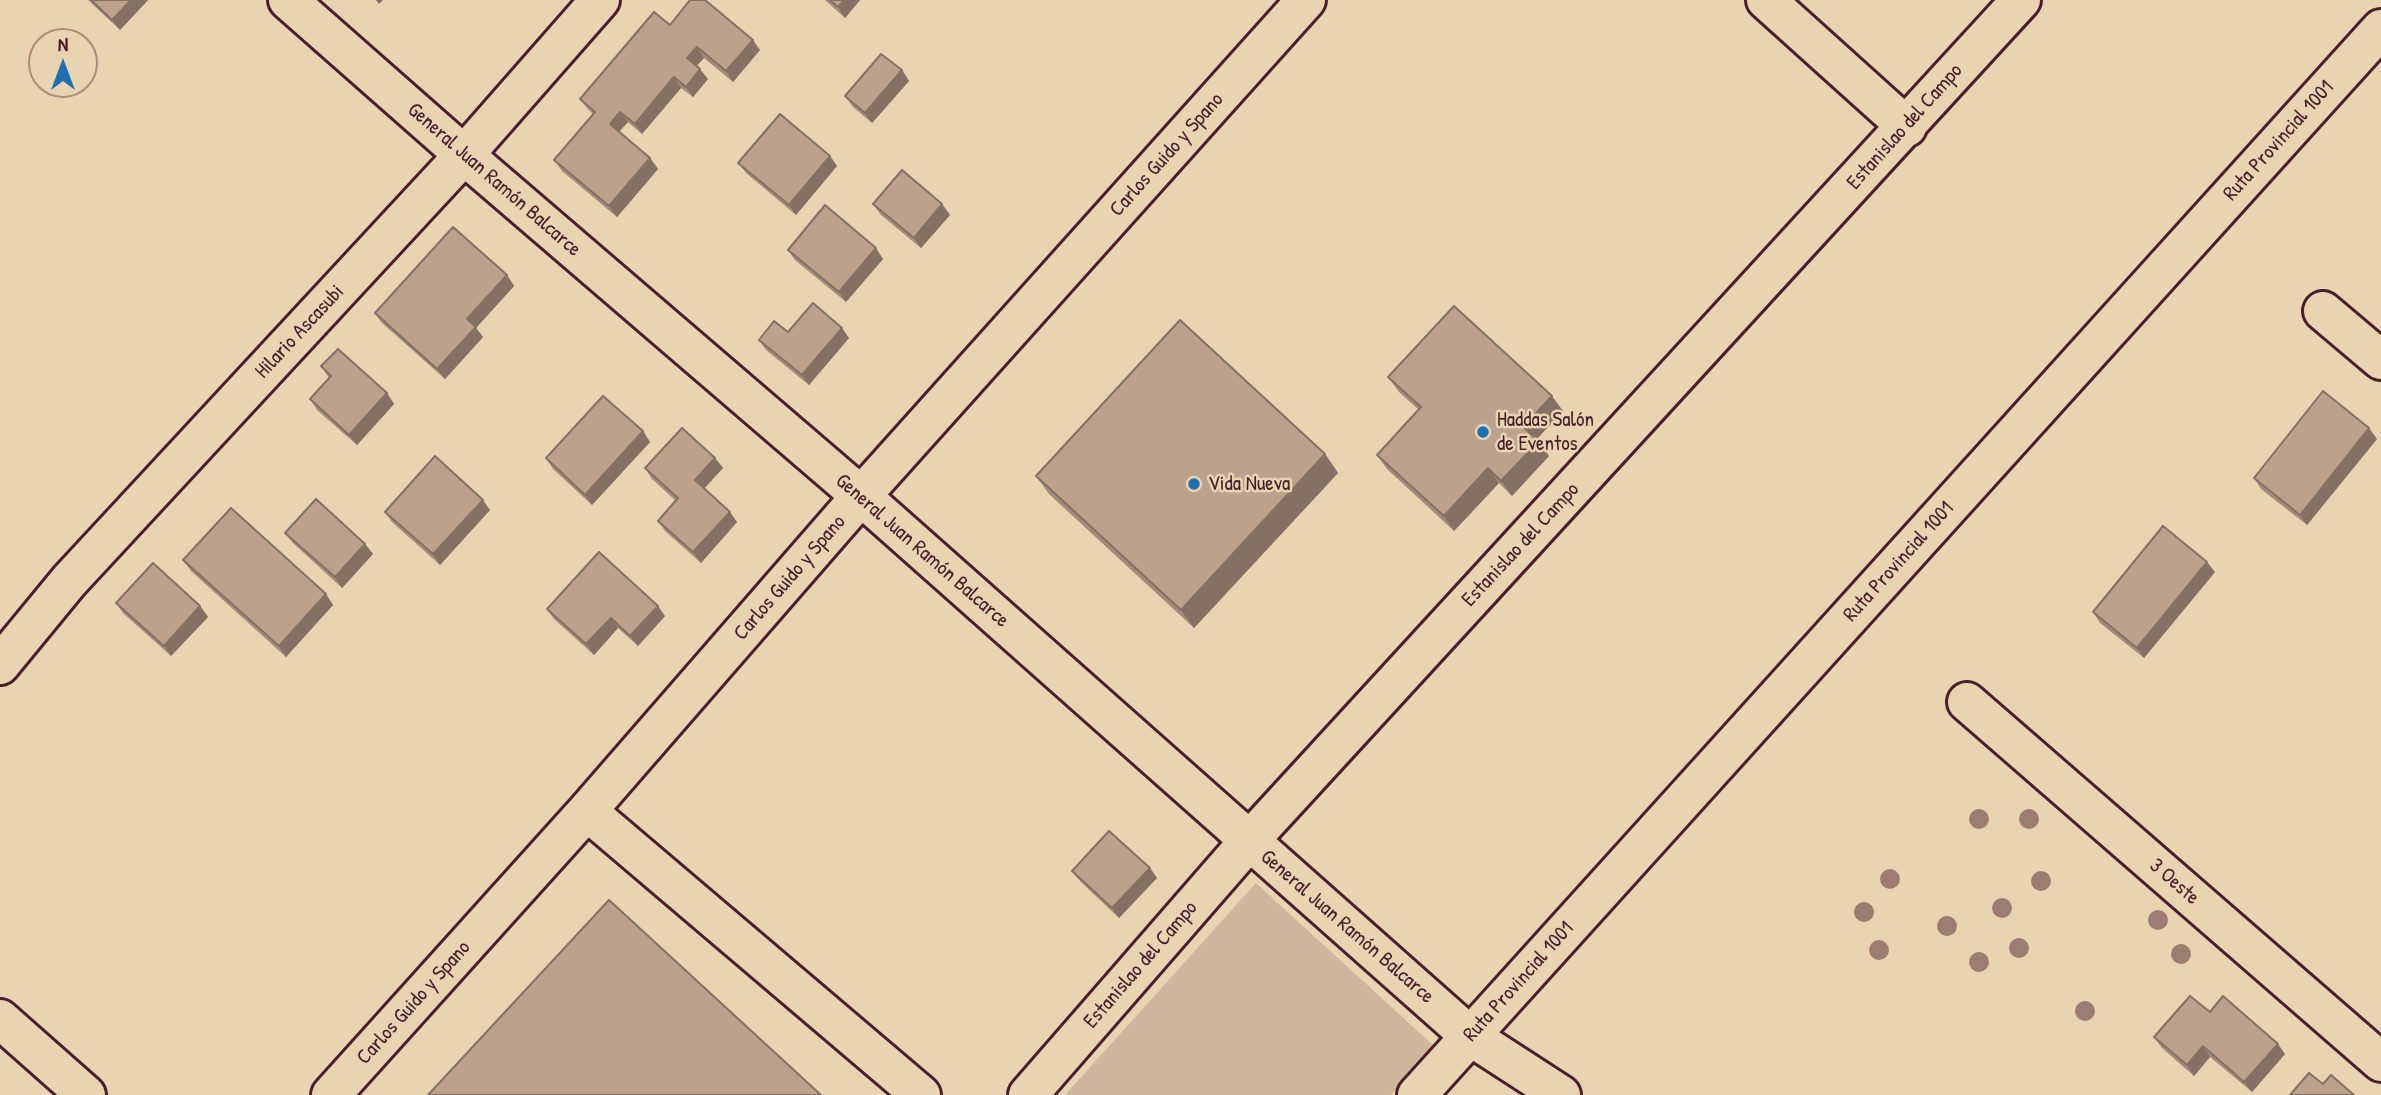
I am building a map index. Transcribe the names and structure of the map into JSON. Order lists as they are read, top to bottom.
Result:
{
  "streets": {
    "street": [
      "Estanislao del Campo",
      "Ruta Provincial 1001",
      "Carlos Guido y Spano",
      "General Juan Ramón Balcarce",
      "Hilario Ascasubi",
      "3 Oeste"
    ]
  },
  "crossings": [
    ["Estanislao del Campo", "General Juan Ramón Balcarce"],
    ["Ruta Provincial 1001", "General Juan Ramón Balcarce"],
    ["Carlos Guido y Spano", "General Juan Ramón Balcarce"],
    ["General Juan Ramón Balcarce", "Hilario Ascasubi"]
  ],
  "places": ["Haddas Salón de Eventos", "Vida Nueva"],
  "north": "top"
}
